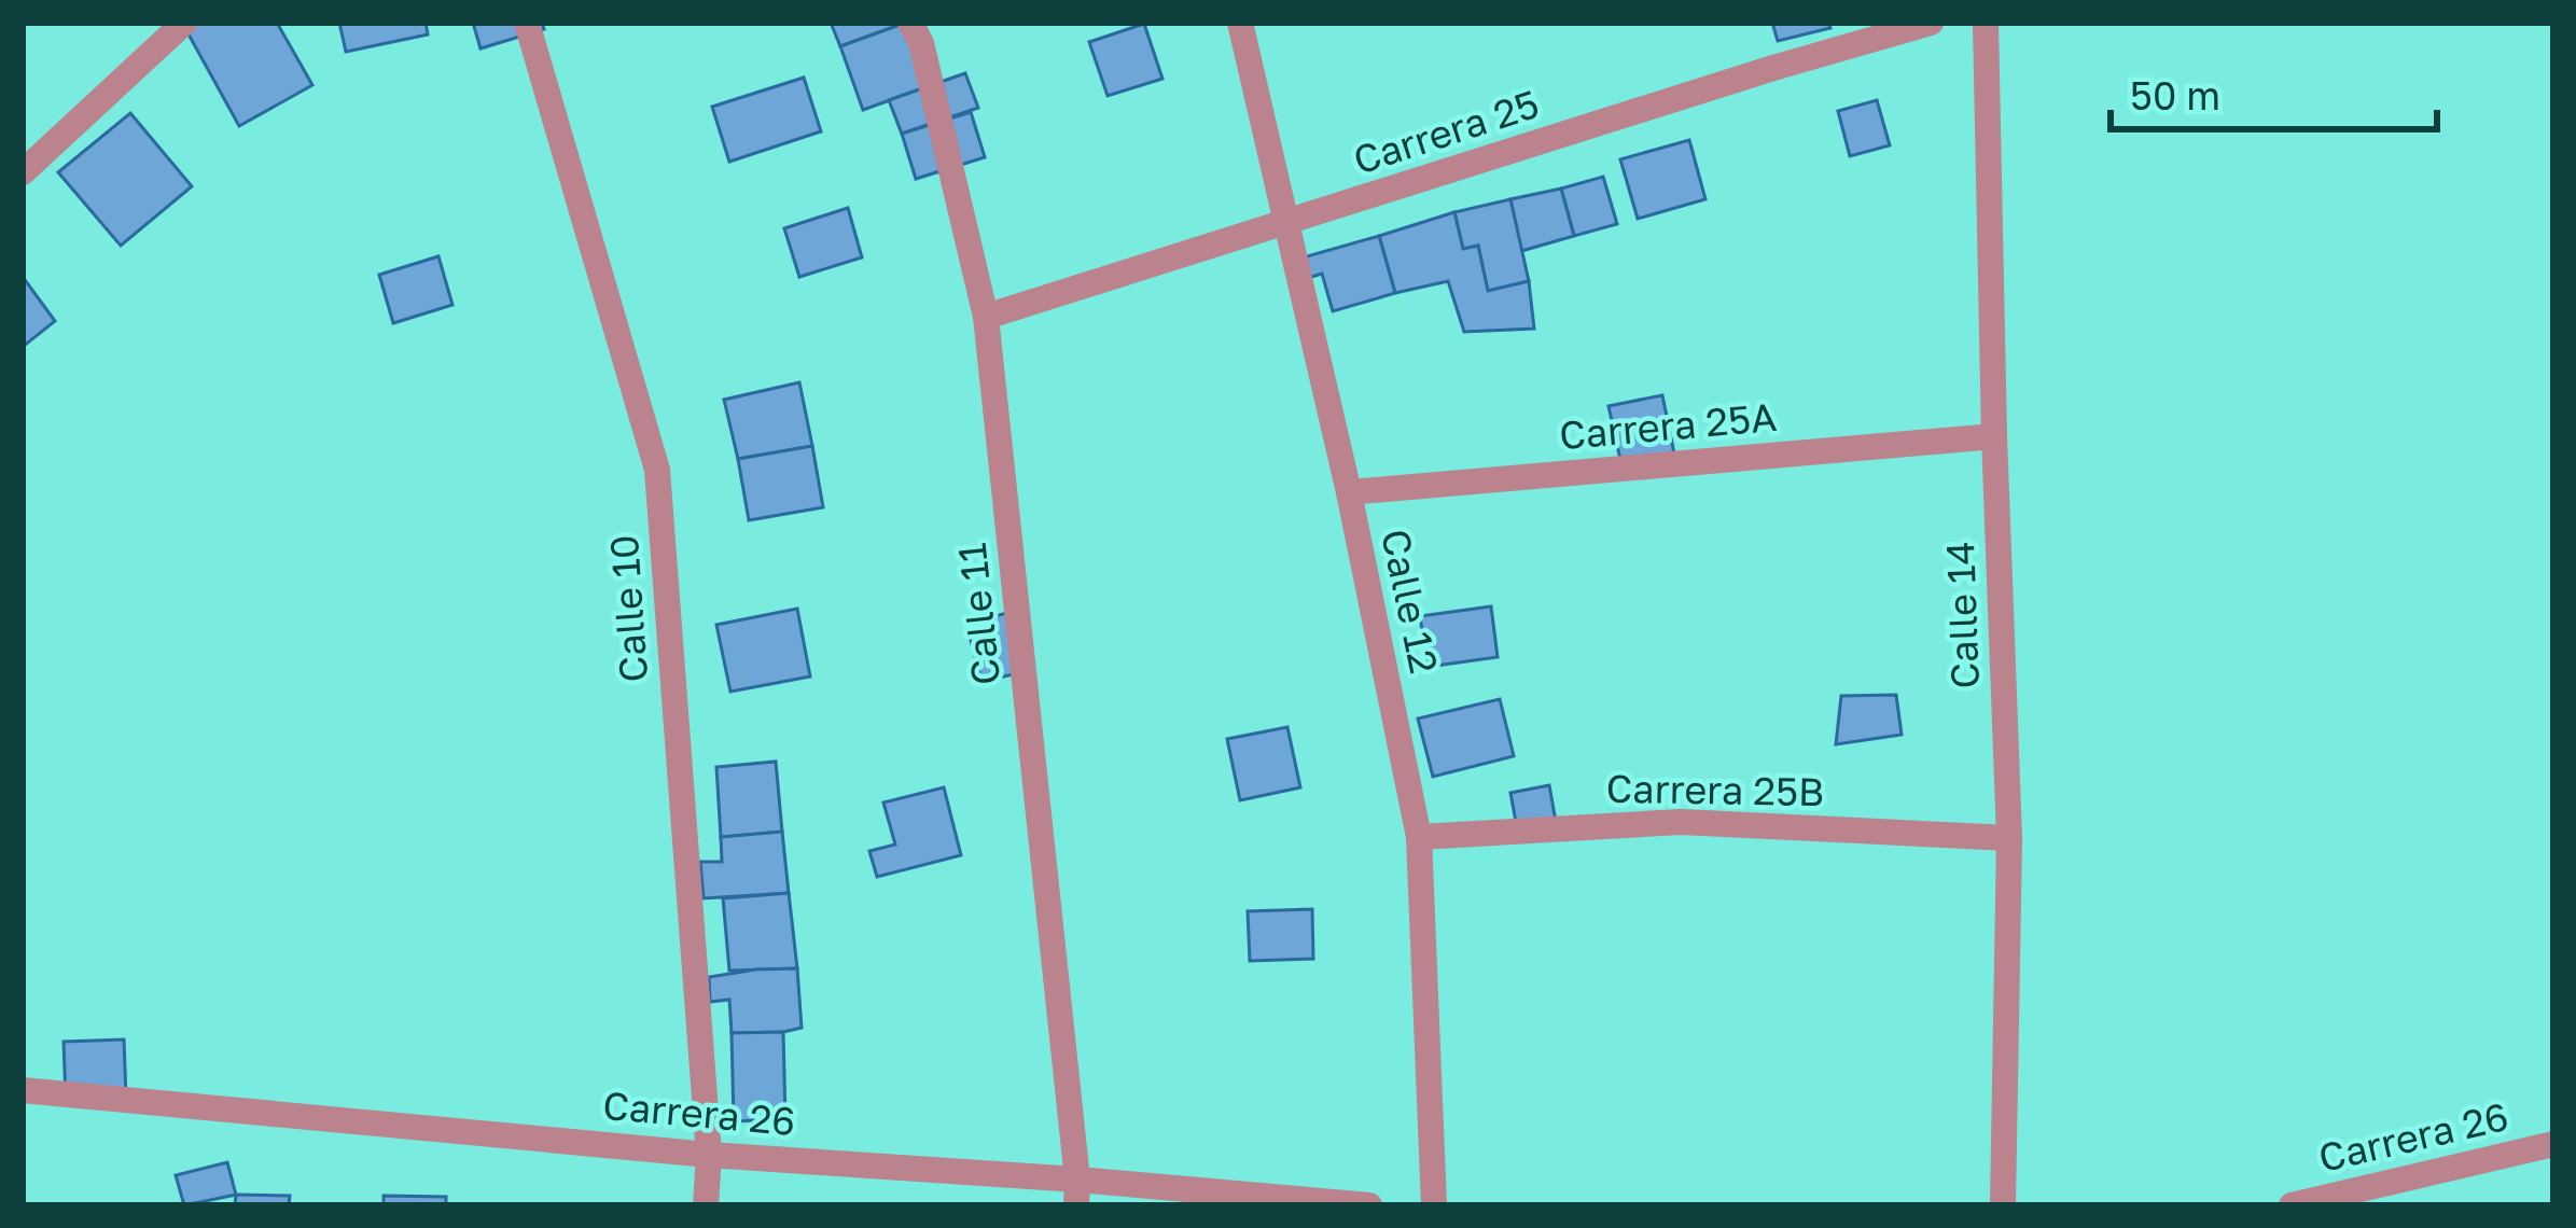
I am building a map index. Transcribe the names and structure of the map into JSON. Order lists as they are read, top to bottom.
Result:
{
  "streets": {
    "street": [
      "Carrera 25",
      "Carrera 25A",
      "Calle 12",
      "Calle 10",
      "Calle 11",
      "Calle 14",
      "Carrera 25B",
      "Carrera 26"
    ]
  },
  "crossings": [
    ["Carrera 25", "Calle 12"],
    ["Carrera 25", "Calle 11"],
    ["Carrera 25A", "Calle 12"],
    ["Carrera 25A", "Calle 14"],
    ["Calle 12", "Carrera 25B"],
    ["Calle 10", "Carrera 26"],
    ["Calle 11", "Carrera 26"],
    ["Calle 14", "Carrera 25B"]
  ],
  "scale_bar": "50 m"
}
